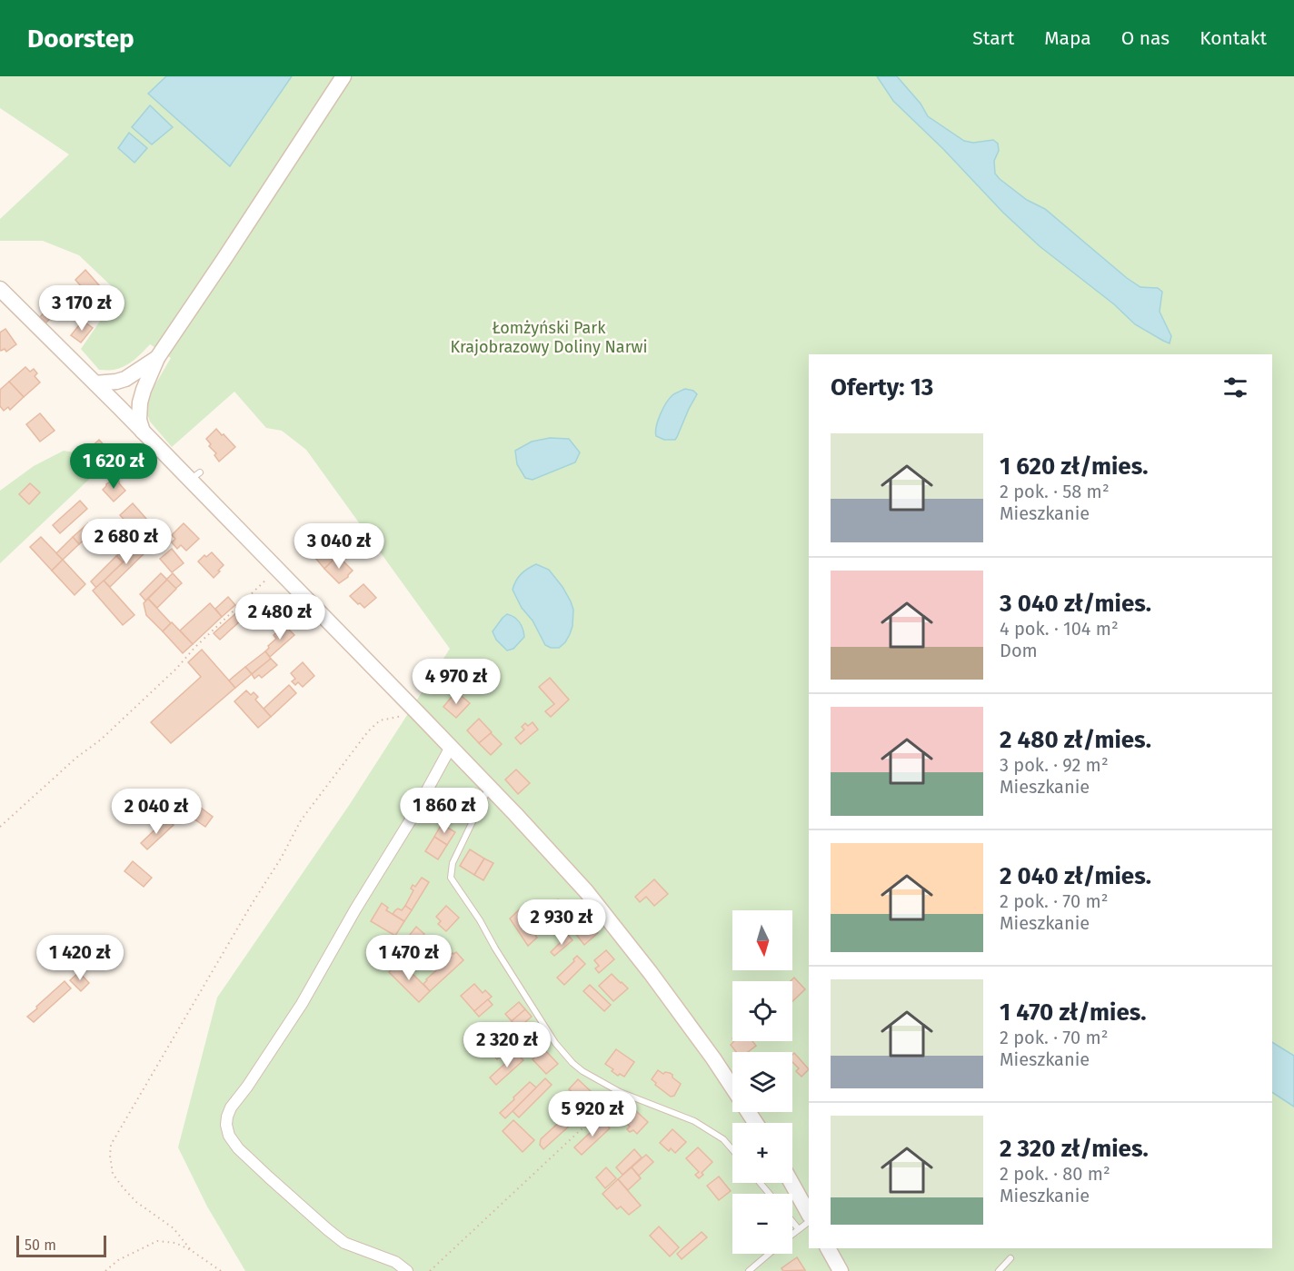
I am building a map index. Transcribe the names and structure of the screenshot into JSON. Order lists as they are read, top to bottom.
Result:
{
  "parks": ["Łomżyński Park Krajobrazowy Doliny Narwi"],
  "scale_bar": "50 m",
  "north": "bottom",
  "page": {
    "header": "Doorstep",
    "nav": [
      "Start",
      "Mapa",
      "O nas",
      "Kontakt"
    ],
    "price": [
      "3 170 zł",
      "1 620 zł",
      "2 680 zł",
      "3 040 zł",
      "2 480 zł",
      "4 970 zł",
      "1 860 zł",
      "2 040 zł",
      "2 930 zł",
      "1 420 zł",
      "1 470 zł",
      "2 320 zł",
      "5 920 zł"
    ],
    "heading": "Oferty: 13",
    "list": [
      {
        "name": "1 620 zł/mies.",
        "note": "2 pok. · 58 m² · Mieszkanie"
      },
      {
        "name": "3 040 zł/mies.",
        "note": "4 pok. · 104 m² · Dom"
      },
      {
        "name": "2 480 zł/mies.",
        "note": "3 pok. · 92 m² · Mieszkanie"
      },
      {
        "name": "2 040 zł/mies.",
        "note": "2 pok. · 70 m² · Mieszkanie"
      },
      {
        "name": "1 470 zł/mies.",
        "note": "2 pok. · 70 m² · Mieszkanie"
      },
      {
        "name": "2 320 zł/mies.",
        "note": "2 pok. · 80 m² · Mieszkanie"
      }
    ],
    "map_buttons": ["+", "−"],
    "scale": "50 m"
  }
}
